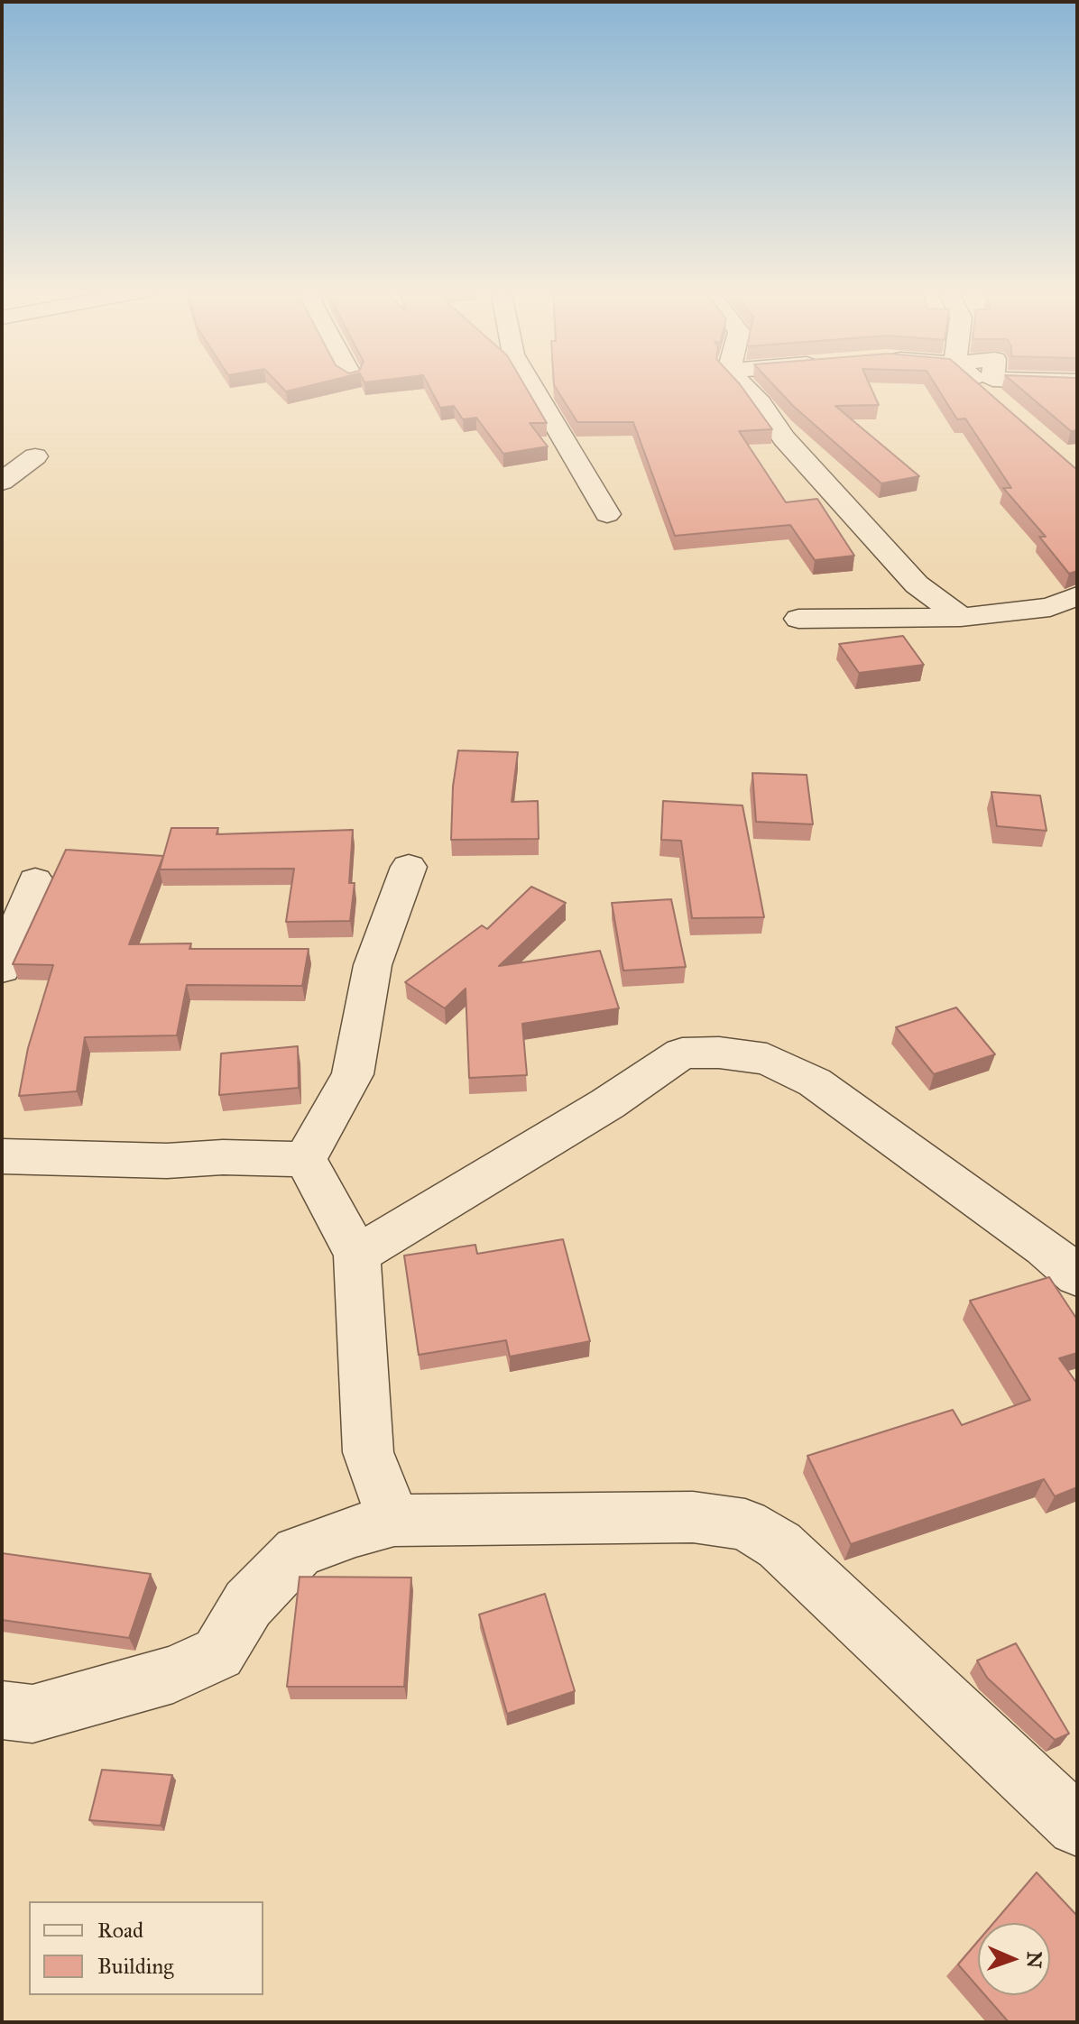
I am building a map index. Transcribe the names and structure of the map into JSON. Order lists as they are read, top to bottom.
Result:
{
  "legend": ["Road", "Building"],
  "north": "right"
}
